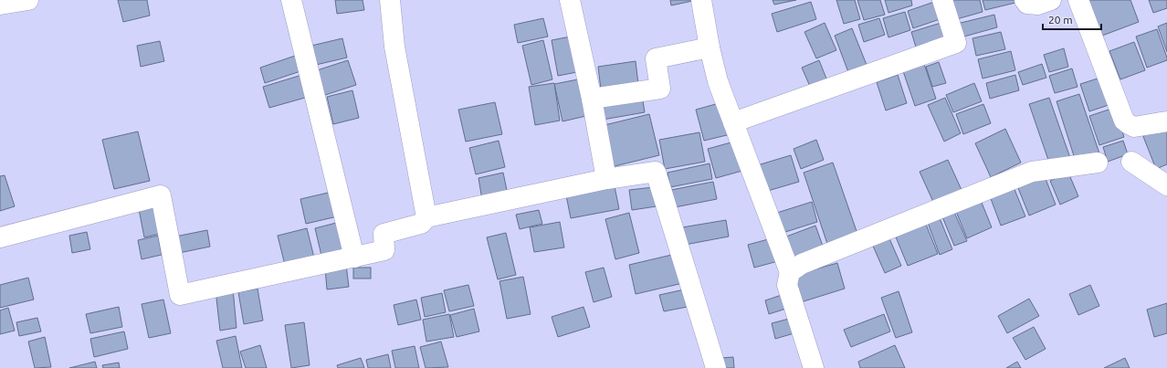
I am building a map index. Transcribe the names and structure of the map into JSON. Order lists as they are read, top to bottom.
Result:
{
  "scale_bar": "20 m"
}
